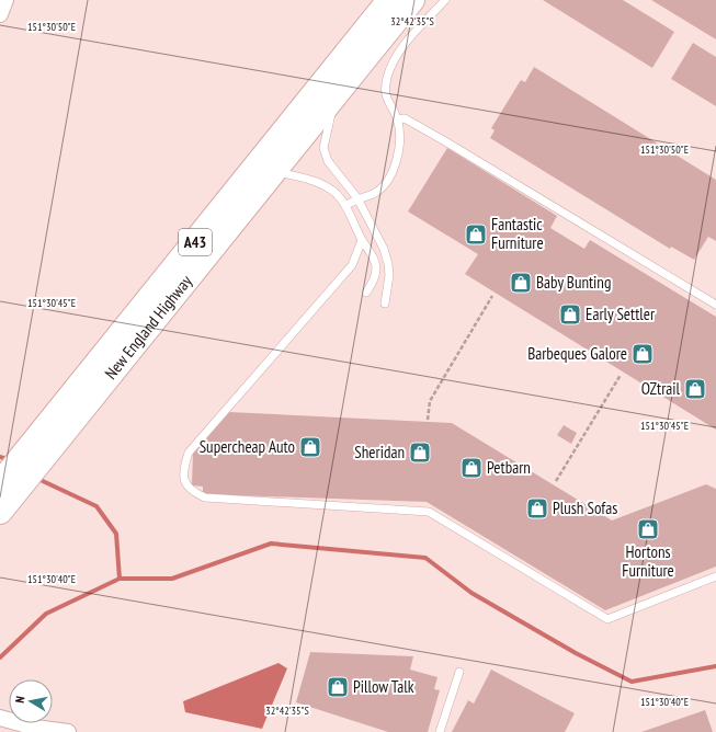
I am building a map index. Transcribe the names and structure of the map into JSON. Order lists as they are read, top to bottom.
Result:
{
  "streets": {
    "highway": ["A43", "New England Highway"]
  },
  "places": {
    "shop": [
      "Fantastic Furniture",
      "Baby Bunting",
      "Early Settler",
      "Barbeques Galore",
      "OZtrail",
      "Supercheap Auto",
      "Sheridan",
      "Petbarn",
      "Plush Sofas",
      "Hortons Furniture",
      "Pillow Talk"
    ]
  },
  "north": "left",
  "coordinates": [
    "32°42'35\"S",
    "151°30'50\"E",
    "151°30'45\"E",
    "151°30'40\"E"
  ]
}
